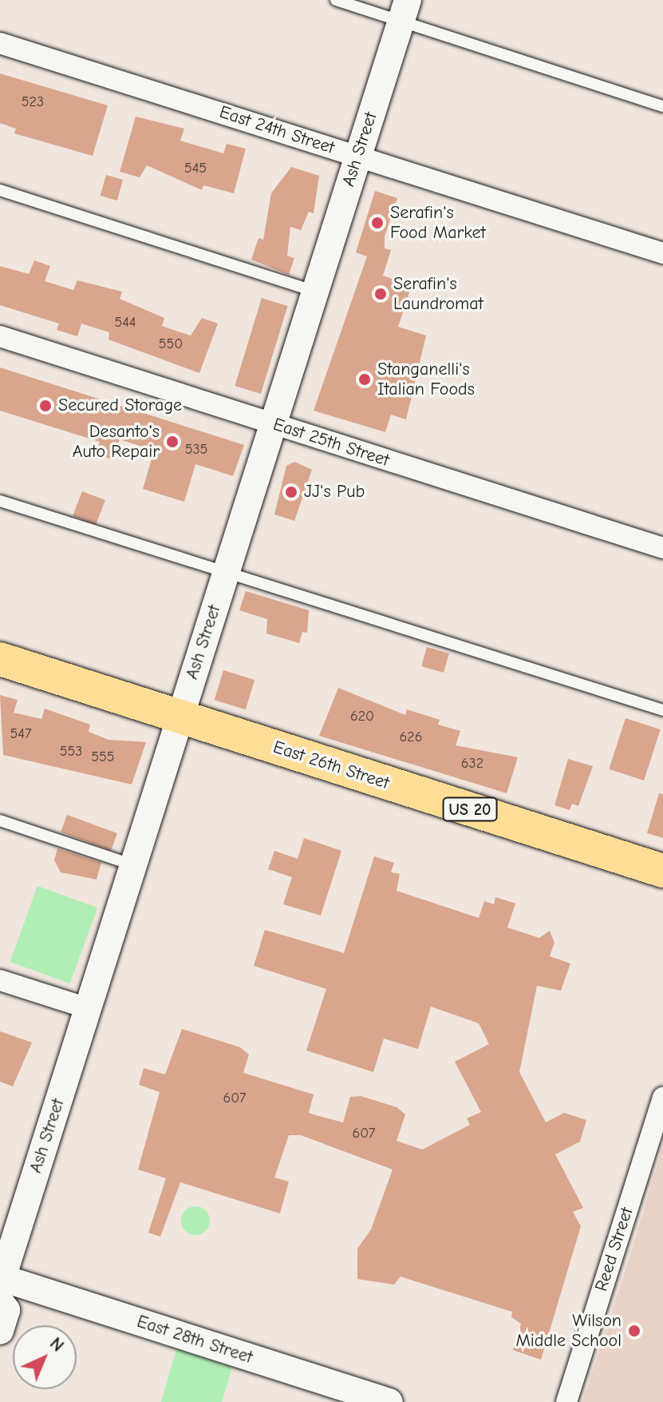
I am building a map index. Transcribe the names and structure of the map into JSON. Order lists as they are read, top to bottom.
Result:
{
  "streets": {
    "main road": ["East 26th Street", "US 20"],
    "street": [
      "East 24th Street",
      "Ash Street",
      "East 25th Street",
      "Reed Street",
      "East 28th Street"
    ]
  },
  "crossings": [
    ["East 24th Street", "Ash Street"],
    ["Ash Street", "East 25th Street"],
    ["Ash Street", "East 26th Street"],
    ["Ash Street", "East 28th Street"]
  ],
  "places": [
    "Serafin's Food Market",
    "Serafin's Laundromat",
    "Stanganelli's Italian Foods",
    "Secured Storage",
    "Desanto's Auto Repair",
    "JJ's Pub",
    "Wilson Middle School"
  ],
  "house_numbers": [
    "523",
    "545",
    "544",
    "550",
    "535",
    "620",
    "547",
    "626",
    "553",
    "555",
    "632",
    "607",
    "607"
  ],
  "north": "top right"
}
